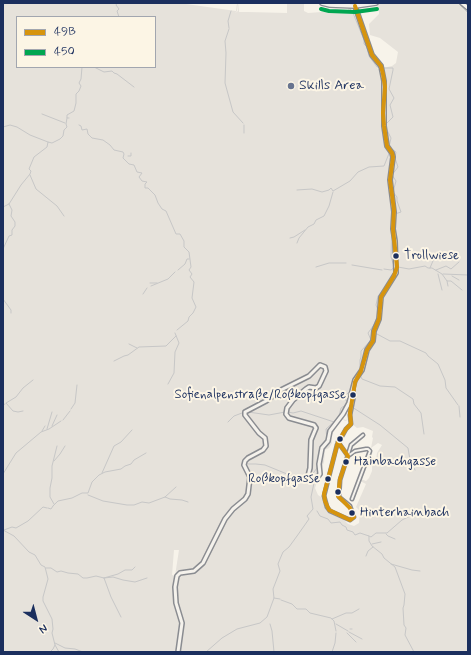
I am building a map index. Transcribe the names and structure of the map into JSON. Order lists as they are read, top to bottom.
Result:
{
  "places": [
    "Skills Area",
    "Trollwiese",
    "Sofienalpenstraße/Roßkopfgasse",
    "Hainbachgasse",
    "Roßkopfgasse",
    "Hinterhainbach"
  ],
  "lines": ["transit line 49B", "transit line 450"],
  "legend": ["49B", "450"],
  "north": "bottom right"
}
